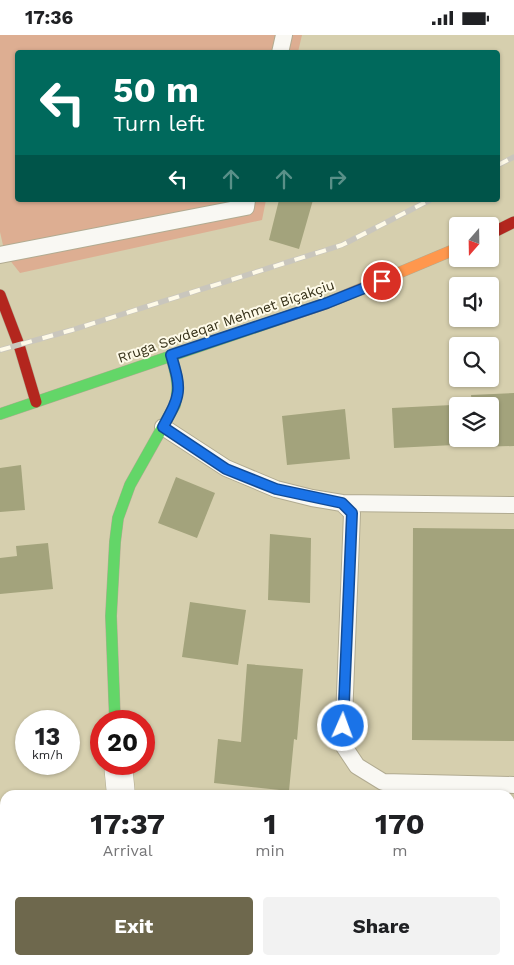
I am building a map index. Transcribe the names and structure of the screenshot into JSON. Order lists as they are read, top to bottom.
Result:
{
  "streets": {
    "main road": ["Rruga Sevdeqar Mehmet Biçakçiu"]
  },
  "north": "bottom",
  "page": {
    "status": "17:36",
    "turn": ["50 m", "Turn left"],
    "speed": "13 km/h",
    "limit": "20",
    "eta": [
      "17:37",
      "Arrival",
      "1",
      "min",
      "170",
      "m"
    ],
    "buttons": ["Exit", "Share"]
  }
}
